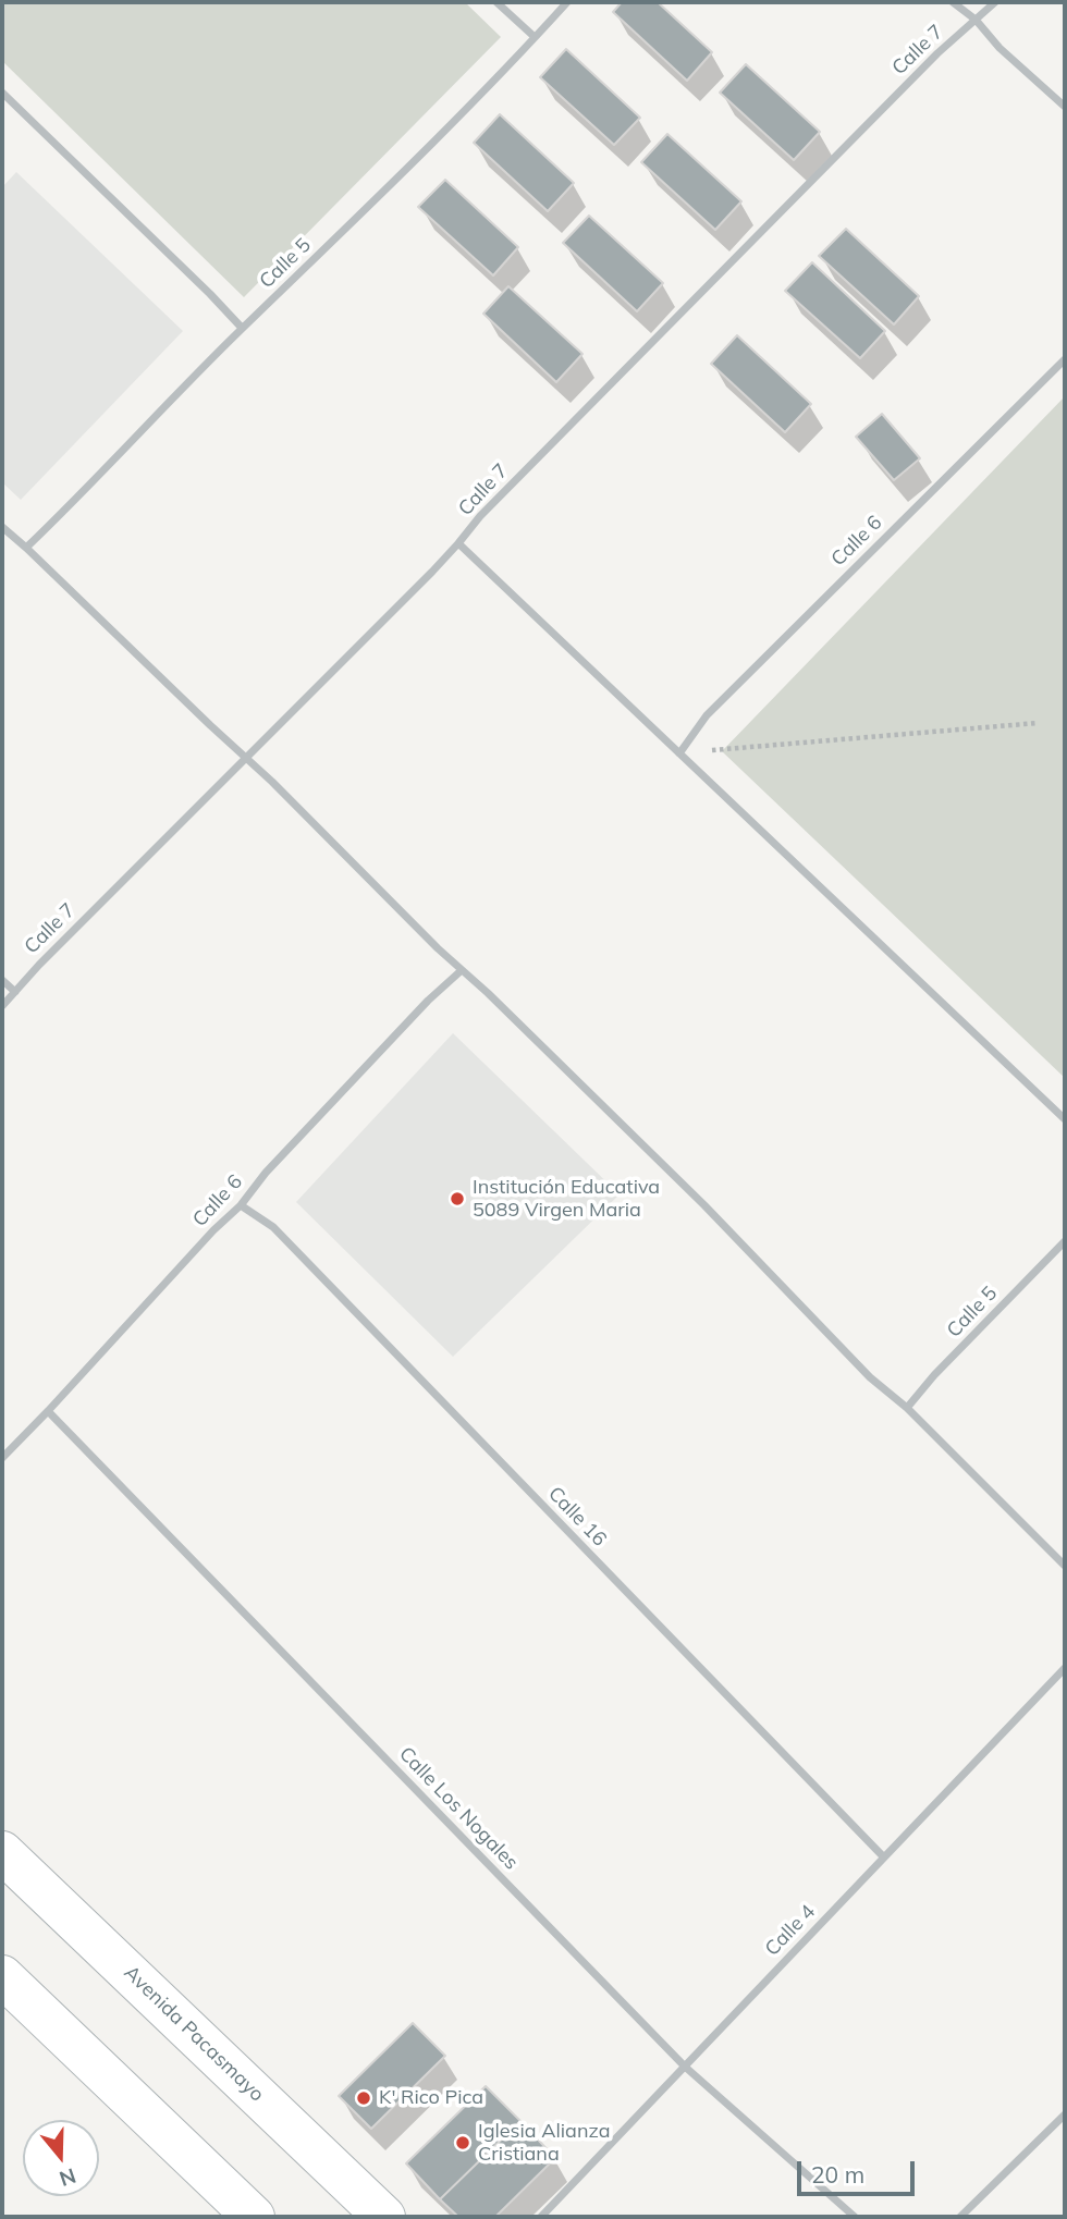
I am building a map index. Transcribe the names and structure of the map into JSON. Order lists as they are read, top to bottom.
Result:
{
  "streets": {
    "main road": ["Avenida Pacasmayo"],
    "street": [
      "Calle 7",
      "Calle 5",
      "Calle 6",
      "Calle 16",
      "Calle Los Nogales",
      "Calle 4"
    ]
  },
  "crossings": [
    ["Calle 6", "Calle 16"],
    ["Calle 6", "Calle Los Nogales"],
    ["Calle 16", "Calle 4"],
    ["Calle Los Nogales", "Calle 4"]
  ],
  "places": ["Institución Educativa 5089 Virgen Maria", "K' Rico Pica", "Iglesia Alianza Cristiana"],
  "scale_bar": "20 m",
  "north": "bottom"
}
